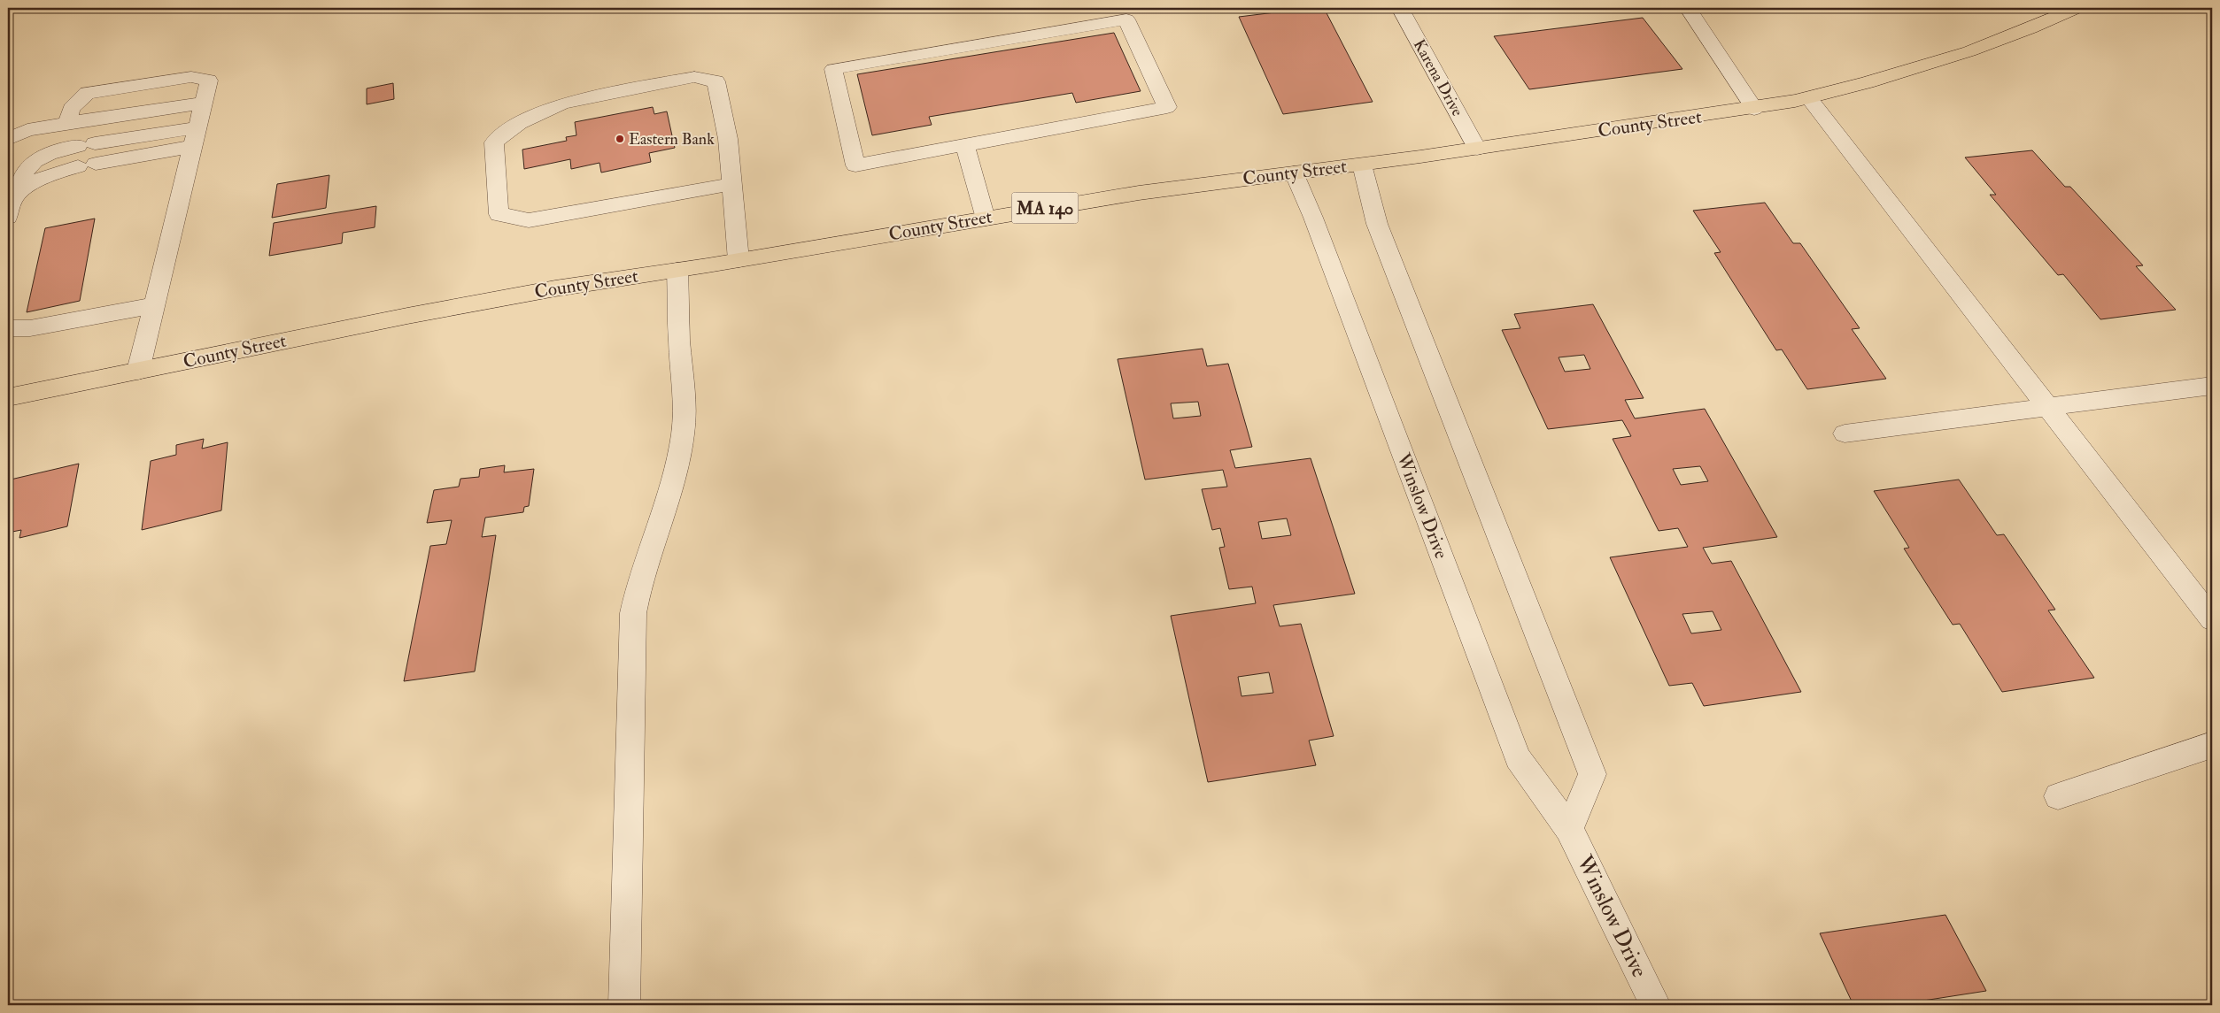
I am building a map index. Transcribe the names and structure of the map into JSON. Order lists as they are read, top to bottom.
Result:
{
  "streets": {
    "main road": ["County Street", "MA 140"],
    "street": ["Karena Drive", "Winslow Drive"]
  },
  "crossings": [
    ["Karena Drive", "County Street"],
    ["County Street", "Winslow Drive"]
  ],
  "places": ["Eastern Bank"]
}
